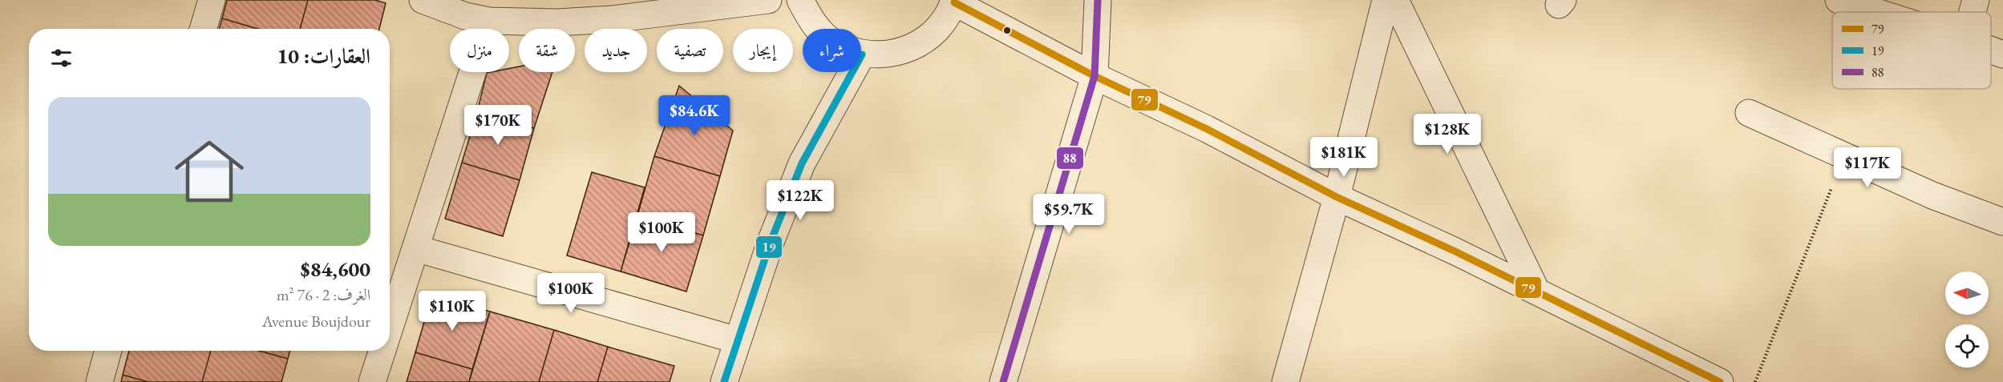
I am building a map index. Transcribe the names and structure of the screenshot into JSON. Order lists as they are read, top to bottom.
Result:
{
  "lines": ["transit line 88", "transit line 79", "transit line 19"],
  "legend": ["79", "19", "88"],
  "north": "left",
  "page": {
    "chip": [
      "شراء",
      "إيجار",
      "تصفية",
      "جديد",
      "شقة",
      "منزل"
    ],
    "heading": "العقارات: 10",
    "list": [
      {
        "name": "$84,600",
        "note": "الغرف: 2 · 76 m² · Avenue Boujdour"
      }
    ],
    "price": [
      "$84.6K",
      "$170K",
      "$128K",
      "$181K",
      "$117K",
      "$122K",
      "$59.7K",
      "$100K",
      "$100K",
      "$110K"
    ]
  }
}
